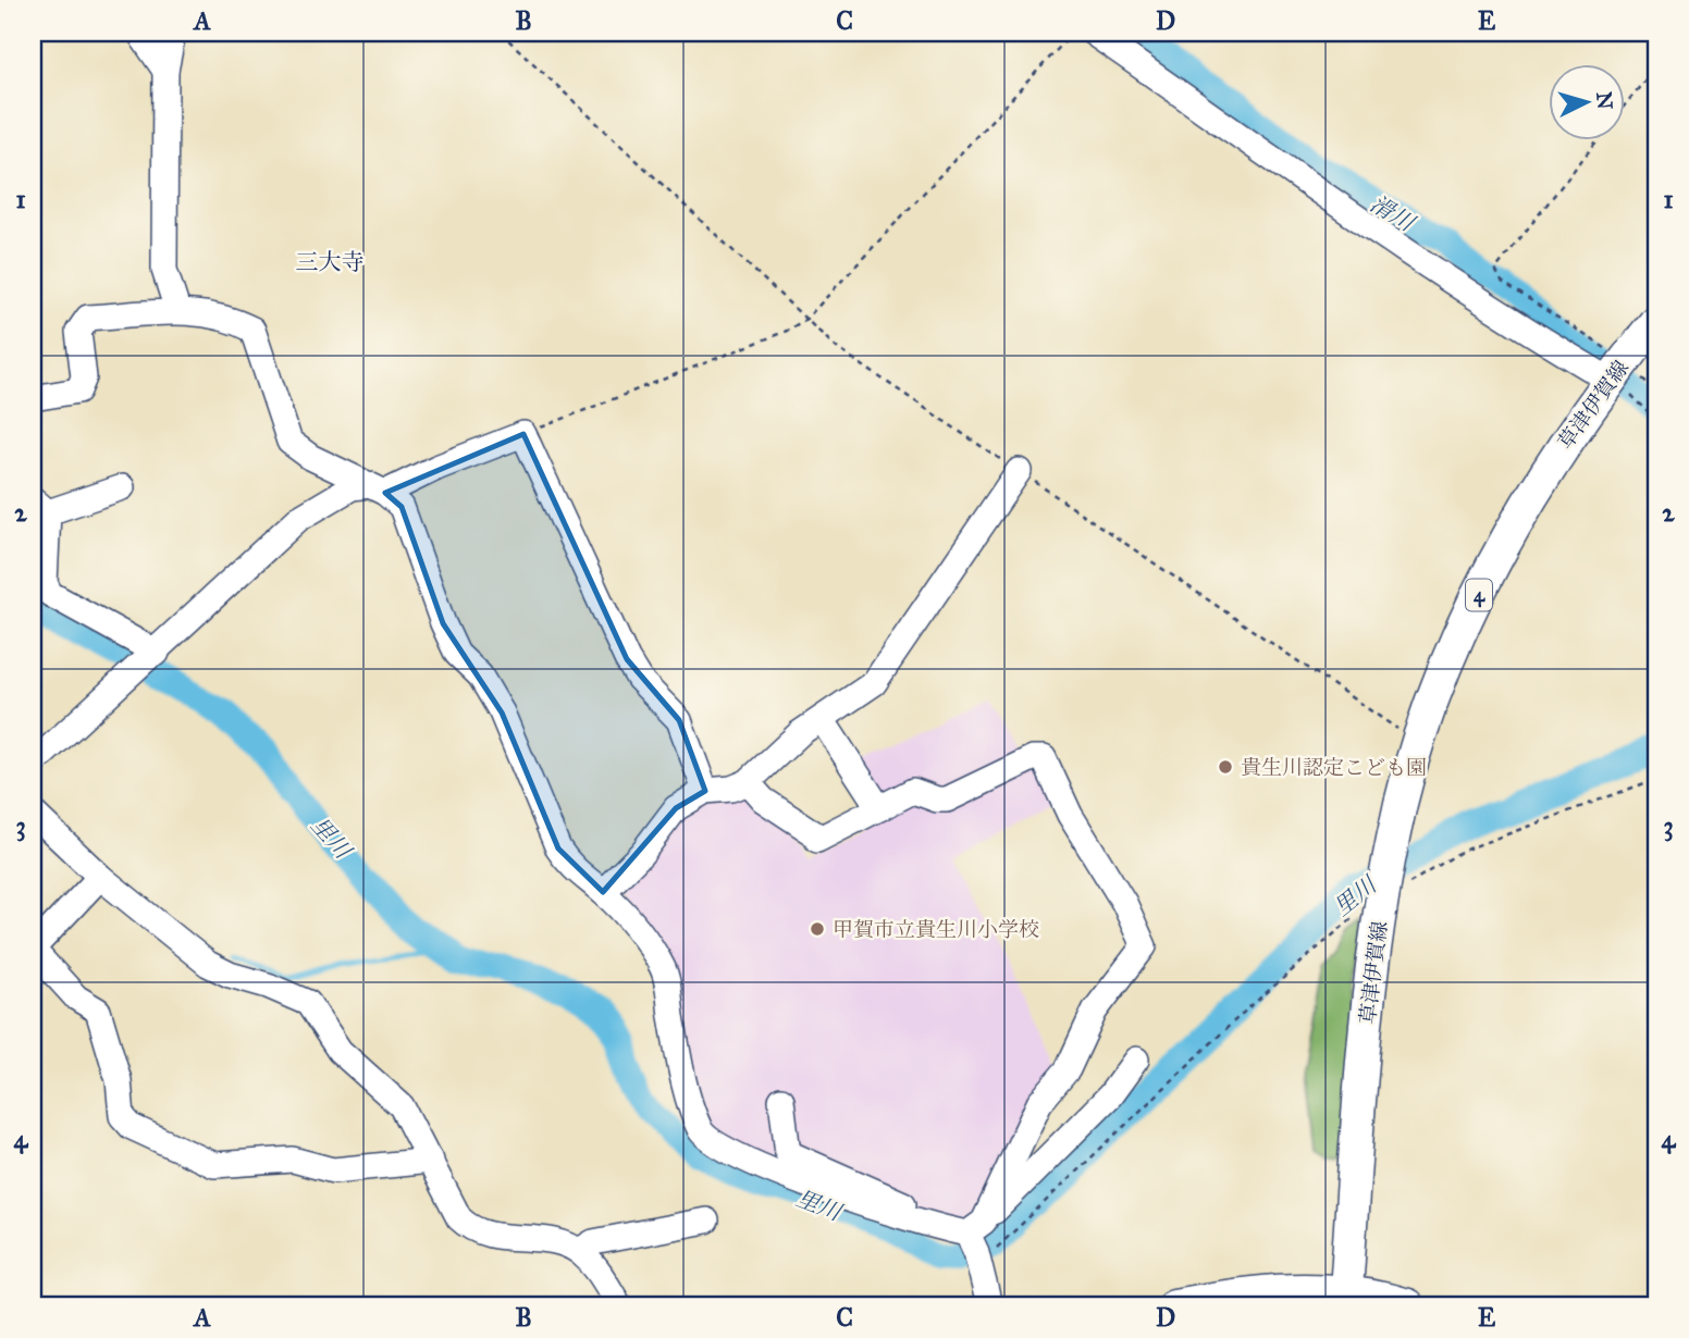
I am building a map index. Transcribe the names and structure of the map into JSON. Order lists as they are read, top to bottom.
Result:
{
  "streets": {
    "main road": ["草津伊賀線", "4"]
  },
  "districts": ["三大寺"],
  "water": ["滑川", "里川"],
  "places": ["貴生川認定こども園", "甲賀市立貴生川小学校"],
  "north": "right",
  "grid": {
    "columns": [
      "A",
      "B",
      "C",
      "D",
      "E"
    ],
    "rows": [
      "1",
      "2",
      "3",
      "4"
    ]
  }
}
